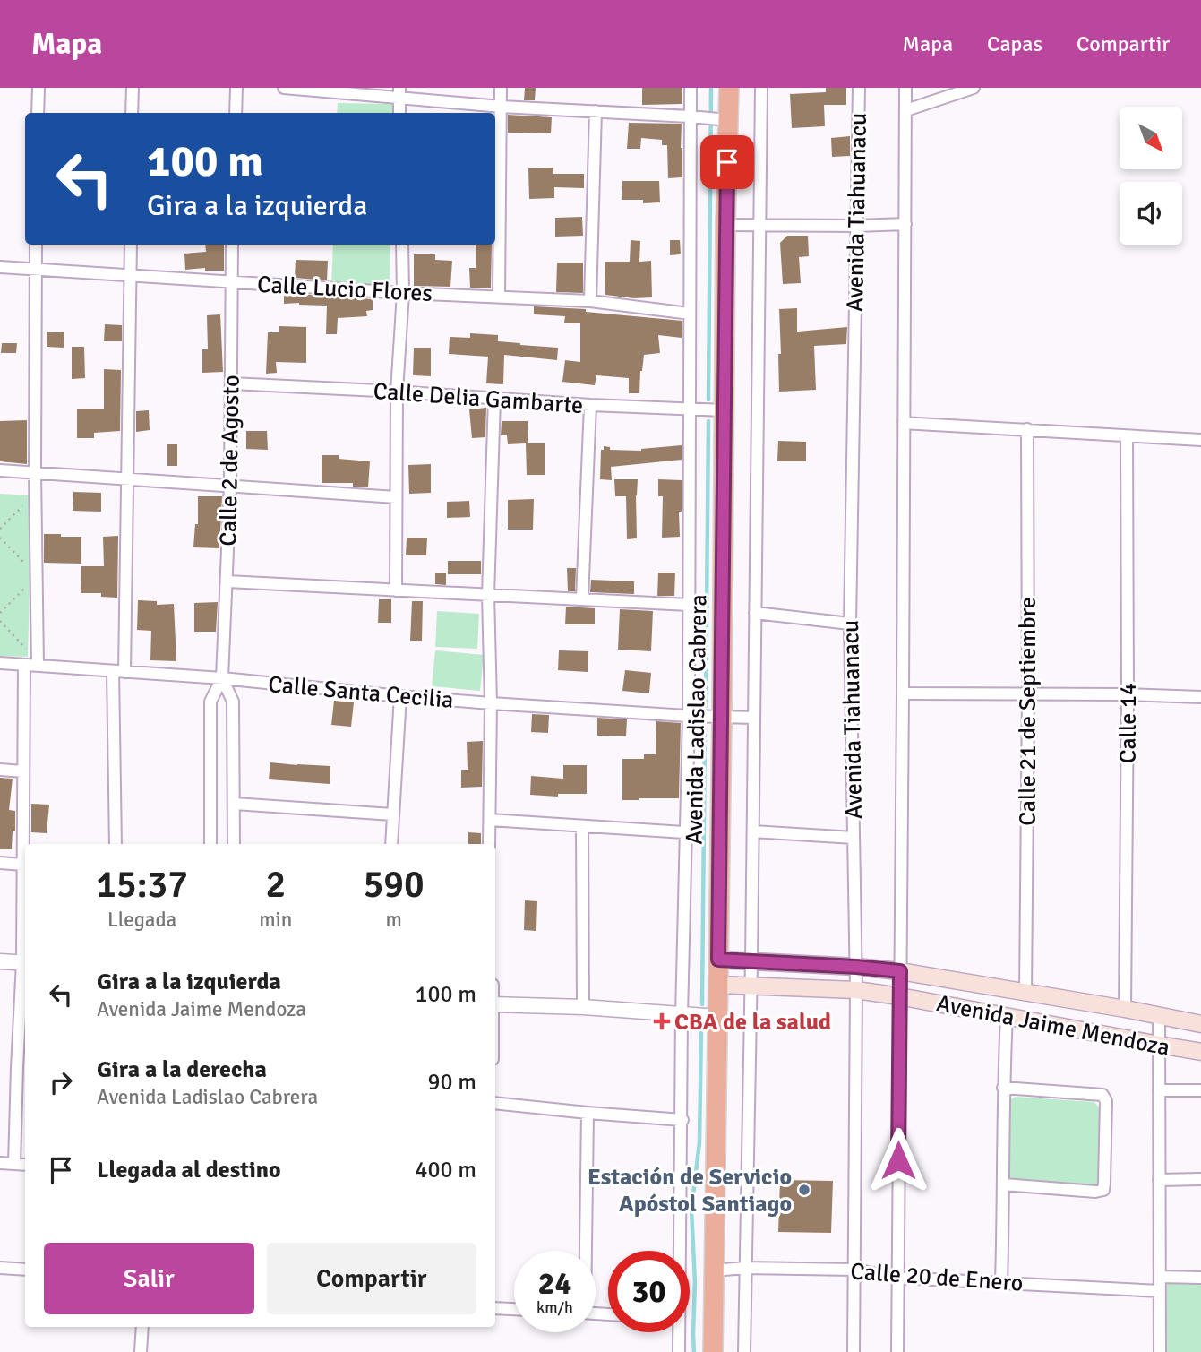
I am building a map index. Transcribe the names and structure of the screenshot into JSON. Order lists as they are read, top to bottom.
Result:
{
  "streets": {
    "highway": ["Avenida Ladislao Cabrera"],
    "main road": ["Avenida Jaime Mendoza"],
    "street": [
      "Avenida Tiahuanacu",
      "Calle Lucio Flores",
      "Calle Delia Gambarte",
      "Calle 2 de Agosto",
      "Calle Santa Cecilia",
      "Calle 21 de Septiembre",
      "Calle 14",
      "Calle 20 de Enero"
    ]
  },
  "crossings": [
    ["Avenida Tiahuanacu", "Avenida Jaime Mendoza"],
    ["Avenida Tiahuanacu", "Calle 20 de Enero"],
    ["Calle Lucio Flores", "Calle 2 de Agosto"],
    ["Calle Delia Gambarte", "Calle 2 de Agosto"],
    ["Calle Delia Gambarte", "Avenida Ladislao Cabrera"],
    ["Calle 2 de Agosto", "Calle Santa Cecilia"],
    ["Calle Santa Cecilia", "Avenida Ladislao Cabrera"],
    ["Calle 21 de Septiembre", "Avenida Jaime Mendoza"],
    ["Avenida Ladislao Cabrera", "Avenida Jaime Mendoza"],
    ["Avenida Ladislao Cabrera", "Calle 20 de Enero"],
    ["Calle 14", "Avenida Jaime Mendoza"]
  ],
  "places": {
    "health": ["CBA de la salud"],
    "other": ["Estación de Servicio Apóstol Santiago"]
  },
  "north": "bottom right",
  "page": {
    "header": "Mapa",
    "nav": ["Mapa", "Capas", "Compartir"],
    "turn": ["100 m", "Gira a la izquierda"],
    "eta": [
      "15:37",
      "Llegada",
      "2",
      "min",
      "590",
      "m"
    ],
    "list": [
      {
        "name": "Gira a la izquierda",
        "note": "Avenida Jaime Mendoza",
        "value": "100 m"
      },
      {
        "name": "Gira a la derecha",
        "note": "Avenida Ladislao Cabrera",
        "value": "90 m"
      },
      {
        "name": "Llegada al destino",
        "value": "400 m"
      }
    ],
    "buttons": ["Salir", "Compartir"],
    "speed": "24 km/h",
    "limit": "30"
  }
}
